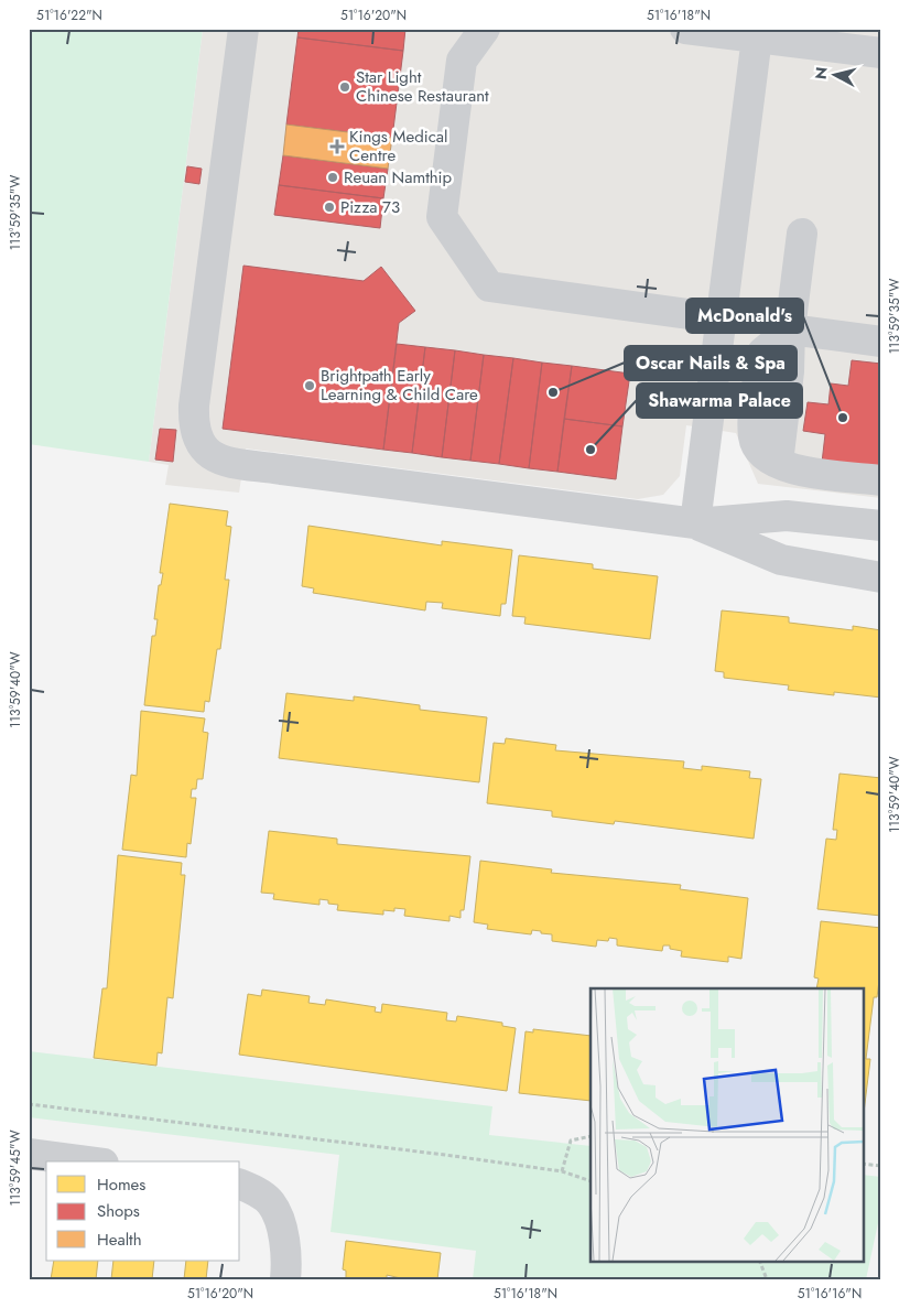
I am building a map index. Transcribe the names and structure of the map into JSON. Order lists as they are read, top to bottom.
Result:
{
  "places": {
    "other": [
      "Star Light Chinese Restaurant",
      "Reuan Namthip",
      "Pizza 73",
      "Brightpath Early Learning & Child Care",
      "Oscar Nails & Spa",
      "McDonald's",
      "Shawarma Palace"
    ],
    "health": ["Kings Medical Centre"]
  },
  "legend": ["Homes", "Shops", "Health"],
  "north": "left",
  "coordinates": [
    "51°16'22\"N",
    "51°16'20\"N",
    "51°16'18\"N",
    "113°59'35\"W",
    "113°59'40\"W",
    "113°59'45\"W",
    "51°16'16\"N"
  ]
}
